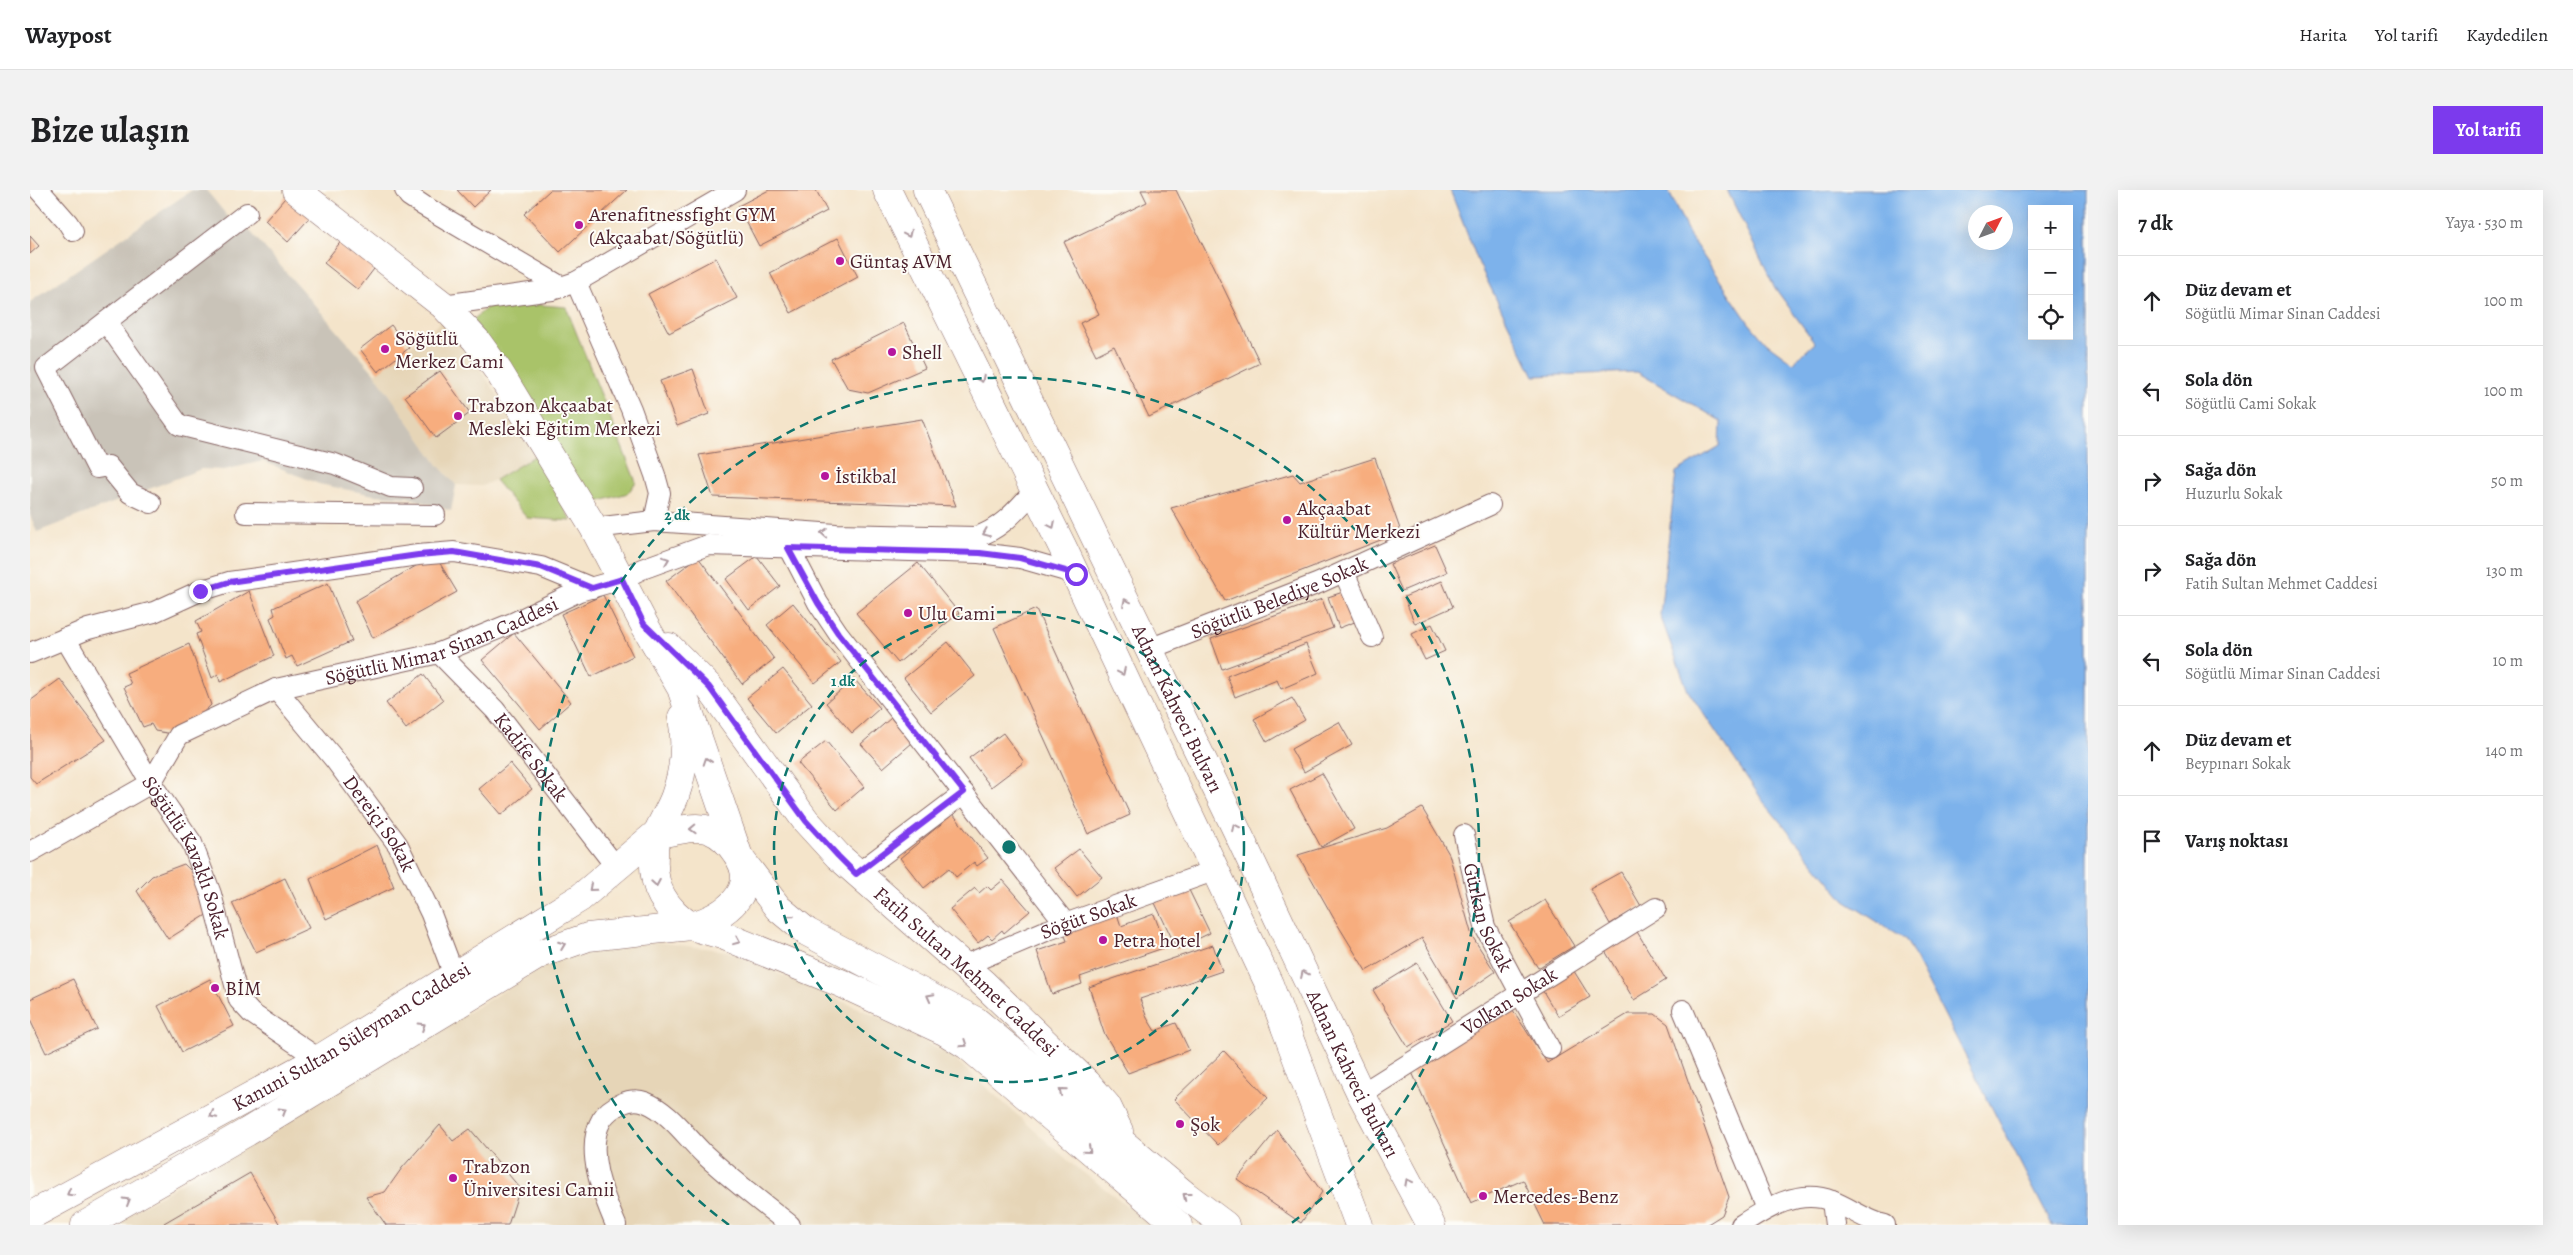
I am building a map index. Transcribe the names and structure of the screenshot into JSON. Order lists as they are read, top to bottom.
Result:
{
  "streets": {
    "main road": ["Adnan Kahveci Bulvarı", "Fatih Sultan Mehmet Caddesi", "Kanuni Sultan Süleyman Caddesi"],
    "street": [
      "Söğütlü Belediye Sokak",
      "Söğütlü Mimar Sinan Caddesi",
      "Kadife Sokak",
      "Dereiçi Sokak",
      "Söğütlü Kavaklı Sokak",
      "Söğüt Sokak",
      "Gürkan Sokak",
      "Volkan Sokak"
    ]
  },
  "crossings": [
    ["Söğütlü Belediye Sokak", "Adnan Kahveci Bulvarı"],
    ["Söğütlü Mimar Sinan Caddesi", "Adnan Kahveci Bulvarı"],
    ["Söğütlü Mimar Sinan Caddesi", "Kadife Sokak"],
    ["Söğütlü Mimar Sinan Caddesi", "Dereiçi Sokak"],
    ["Söğütlü Mimar Sinan Caddesi", "Söğütlü Kavaklı Sokak"],
    ["Söğütlü Mimar Sinan Caddesi", "Fatih Sultan Mehmet Caddesi"],
    ["Adnan Kahveci Bulvarı", "Söğüt Sokak"],
    ["Adnan Kahveci Bulvarı", "Volkan Sokak"],
    ["Kadife Sokak", "Kanuni Sultan Süleyman Caddesi"],
    ["Dereiçi Sokak", "Kanuni Sultan Süleyman Caddesi"],
    ["Söğütlü Kavaklı Sokak", "Kanuni Sultan Süleyman Caddesi"],
    ["Söğüt Sokak", "Fatih Sultan Mehmet Caddesi"],
    ["Gürkan Sokak", "Volkan Sokak"],
    ["Fatih Sultan Mehmet Caddesi", "Kanuni Sultan Süleyman Caddesi"]
  ],
  "places": [
    "Arenafitnessfight GYM (Akçaabat/Söğütlü)",
    "Güntaş AVM",
    "Söğütlü Merkez Cami",
    "Shell",
    "Trabzon Akçaabat Mesleki Eğitim Merkezi",
    "İstikbal",
    "Akçaabat Kültür Merkezi",
    "Ulu Cami",
    "Petra hotel",
    "BİM",
    "Şok",
    "Trabzon Üniversitesi Camii",
    "Mercedes-Benz"
  ],
  "north": "top right",
  "page": {
    "header": "Waypost",
    "nav": ["Harita", "Yol tarifi", "Kaydedilen"],
    "title": "Bize ulaşın",
    "buttons": "Yol tarifi",
    "heading": ["7 dk", "Yaya · 530 m"],
    "map_buttons": ["+", "−"],
    "list": [
      ["Düz devam et", "Söğütlü Mimar Sinan Caddesi", "100 m"],
      ["Sola dön", "Söğütlü Cami Sokak", "100 m"],
      ["Sağa dön", "Huzurlu Sokak", "50 m"],
      ["Sağa dön", "Fatih Sultan Mehmet Caddesi", "130 m"],
      ["Sola dön", "Söğütlü Mimar Sinan Caddesi", "10 m"],
      ["Düz devam et", "Beypınarı Sokak", "140 m"],
      "Varış noktası"
    ]
  },
  "rings": ["2 dk", "1 dk"]
}
